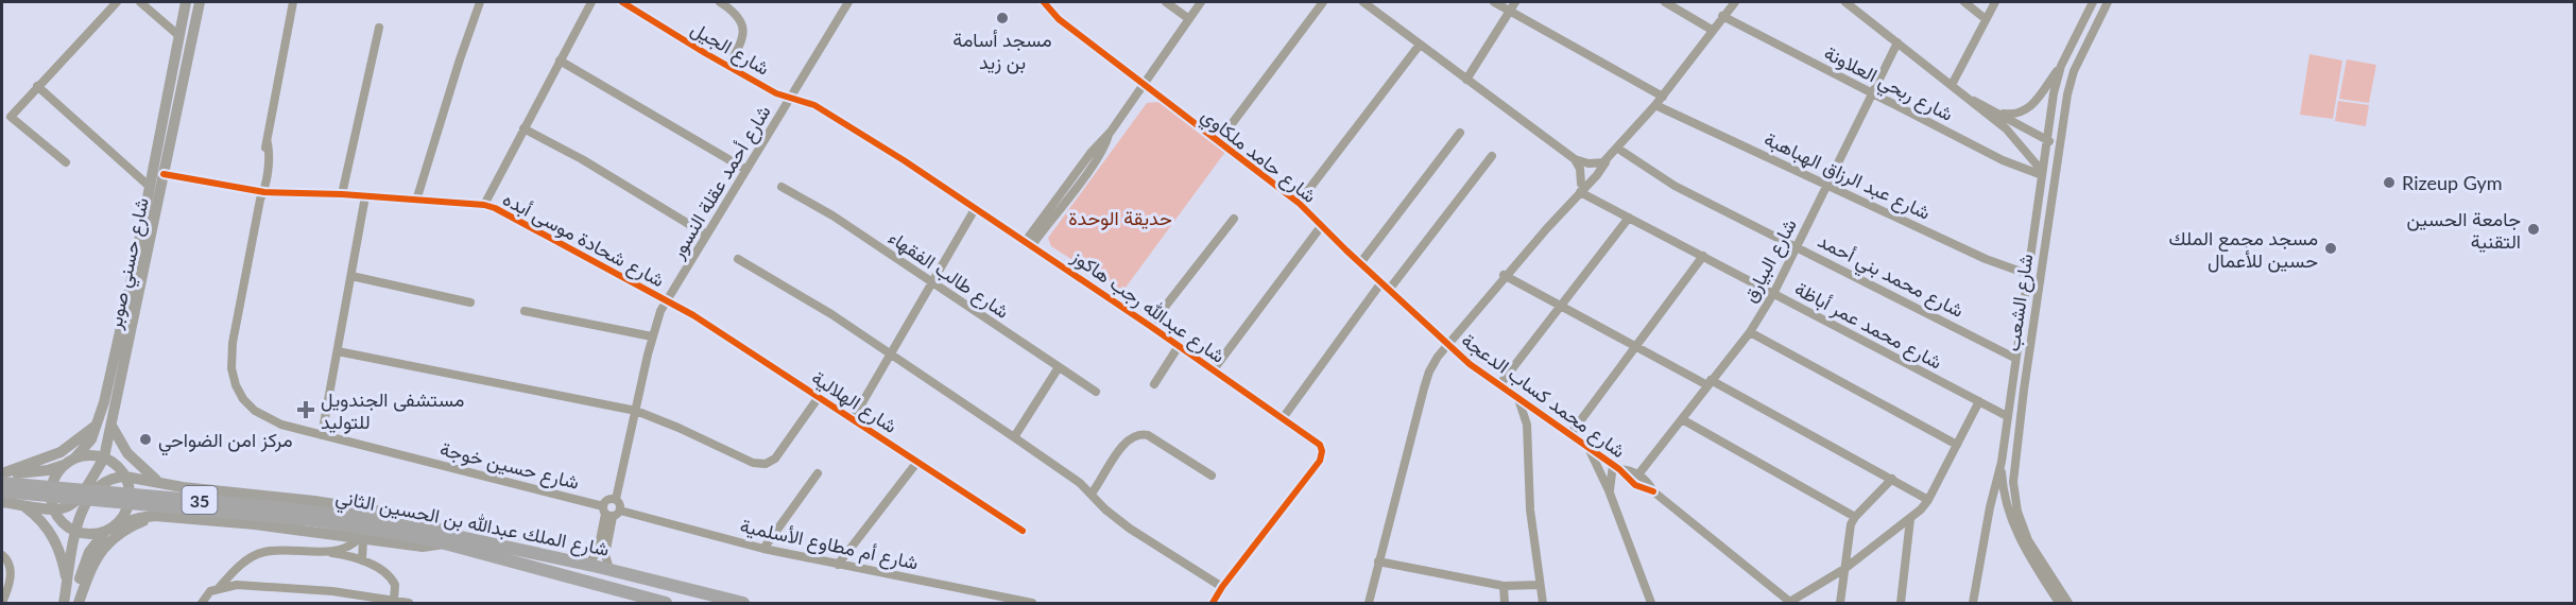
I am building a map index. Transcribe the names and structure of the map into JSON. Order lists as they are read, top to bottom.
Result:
{
  "streets": {
    "highway": ["35", "شارع الملك عبدالله بن الحسين الثاني"],
    "main road": ["شارع حسني صوبر"],
    "street": [
      "شارع الجيل",
      "شارع ربحي العلاونة",
      "شارع حامد ملكاوي",
      "شارع عبد الرزاق الهباهبة",
      "شارع أحمد عقلة النسور",
      "شارع شحادة موسى أبده",
      "شارع البيارق",
      "شارع طالب الفقهاء",
      "شارع محمد بني أحمد",
      "شارع الشعب",
      "شارع عبدالله رجب هاكوز",
      "شارع محمد عمر أباظة",
      "شارع محمد كساب الدعجة",
      "شارع الهلالية",
      "شارع حسين خوجة",
      "شارع أم مطاوع الأسلمية"
    ]
  },
  "crossings": [
    ["شارع الجيل", "شارع أحمد عقلة النسور"],
    ["شارع الجيل", "شارع عبدالله رجب هاكوز"],
    ["شارع ربحي العلاونة", "شارع البيارق"],
    ["شارع ربحي العلاونة", "شارع الشعب"],
    ["شارع حامد ملكاوي", "شارع محمد كساب الدعجة"],
    ["شارع عبد الرزاق الهباهبة", "شارع البيارق"],
    ["شارع عبد الرزاق الهباهبة", "شارع الشعب"],
    ["شارع أحمد عقلة النسور", "شارع شحادة موسى أبده"],
    ["شارع أحمد عقلة النسور", "شارع عبدالله رجب هاكوز"],
    ["شارع أحمد عقلة النسور", "شارع الهلالية"],
    ["شارع شحادة موسى أبده", "شارع حسني صوبر"],
    ["شارع شحادة موسى أبده", "شارع الهلالية"],
    ["شارع شحادة موسى أبده", "شارع حسين خوجة"],
    ["شارع البيارق", "شارع محمد بني أحمد"],
    ["شارع البيارق", "شارع محمد عمر أباظة"],
    ["شارع البيارق", "شارع محمد كساب الدعجة"],
    ["شارع محمد بني أحمد", "شارع الشعب"],
    ["شارع الشعب", "شارع محمد عمر أباظة"],
    ["شارع حسين خوجة", "شارع أم مطاوع الأسلمية"]
  ],
  "parks": ["حديقة الوحدة"],
  "places": {
    "other": [
      "مسجد أسامة بن زيد",
      "Rizeup Gym",
      "جامعة الحسين التقنية",
      "مسجد مجمع الملك حسين للأعمال",
      "مركز امن الضواحي"
    ],
    "health": ["مستشفى الجندويل للتوليد"]
  }
}
